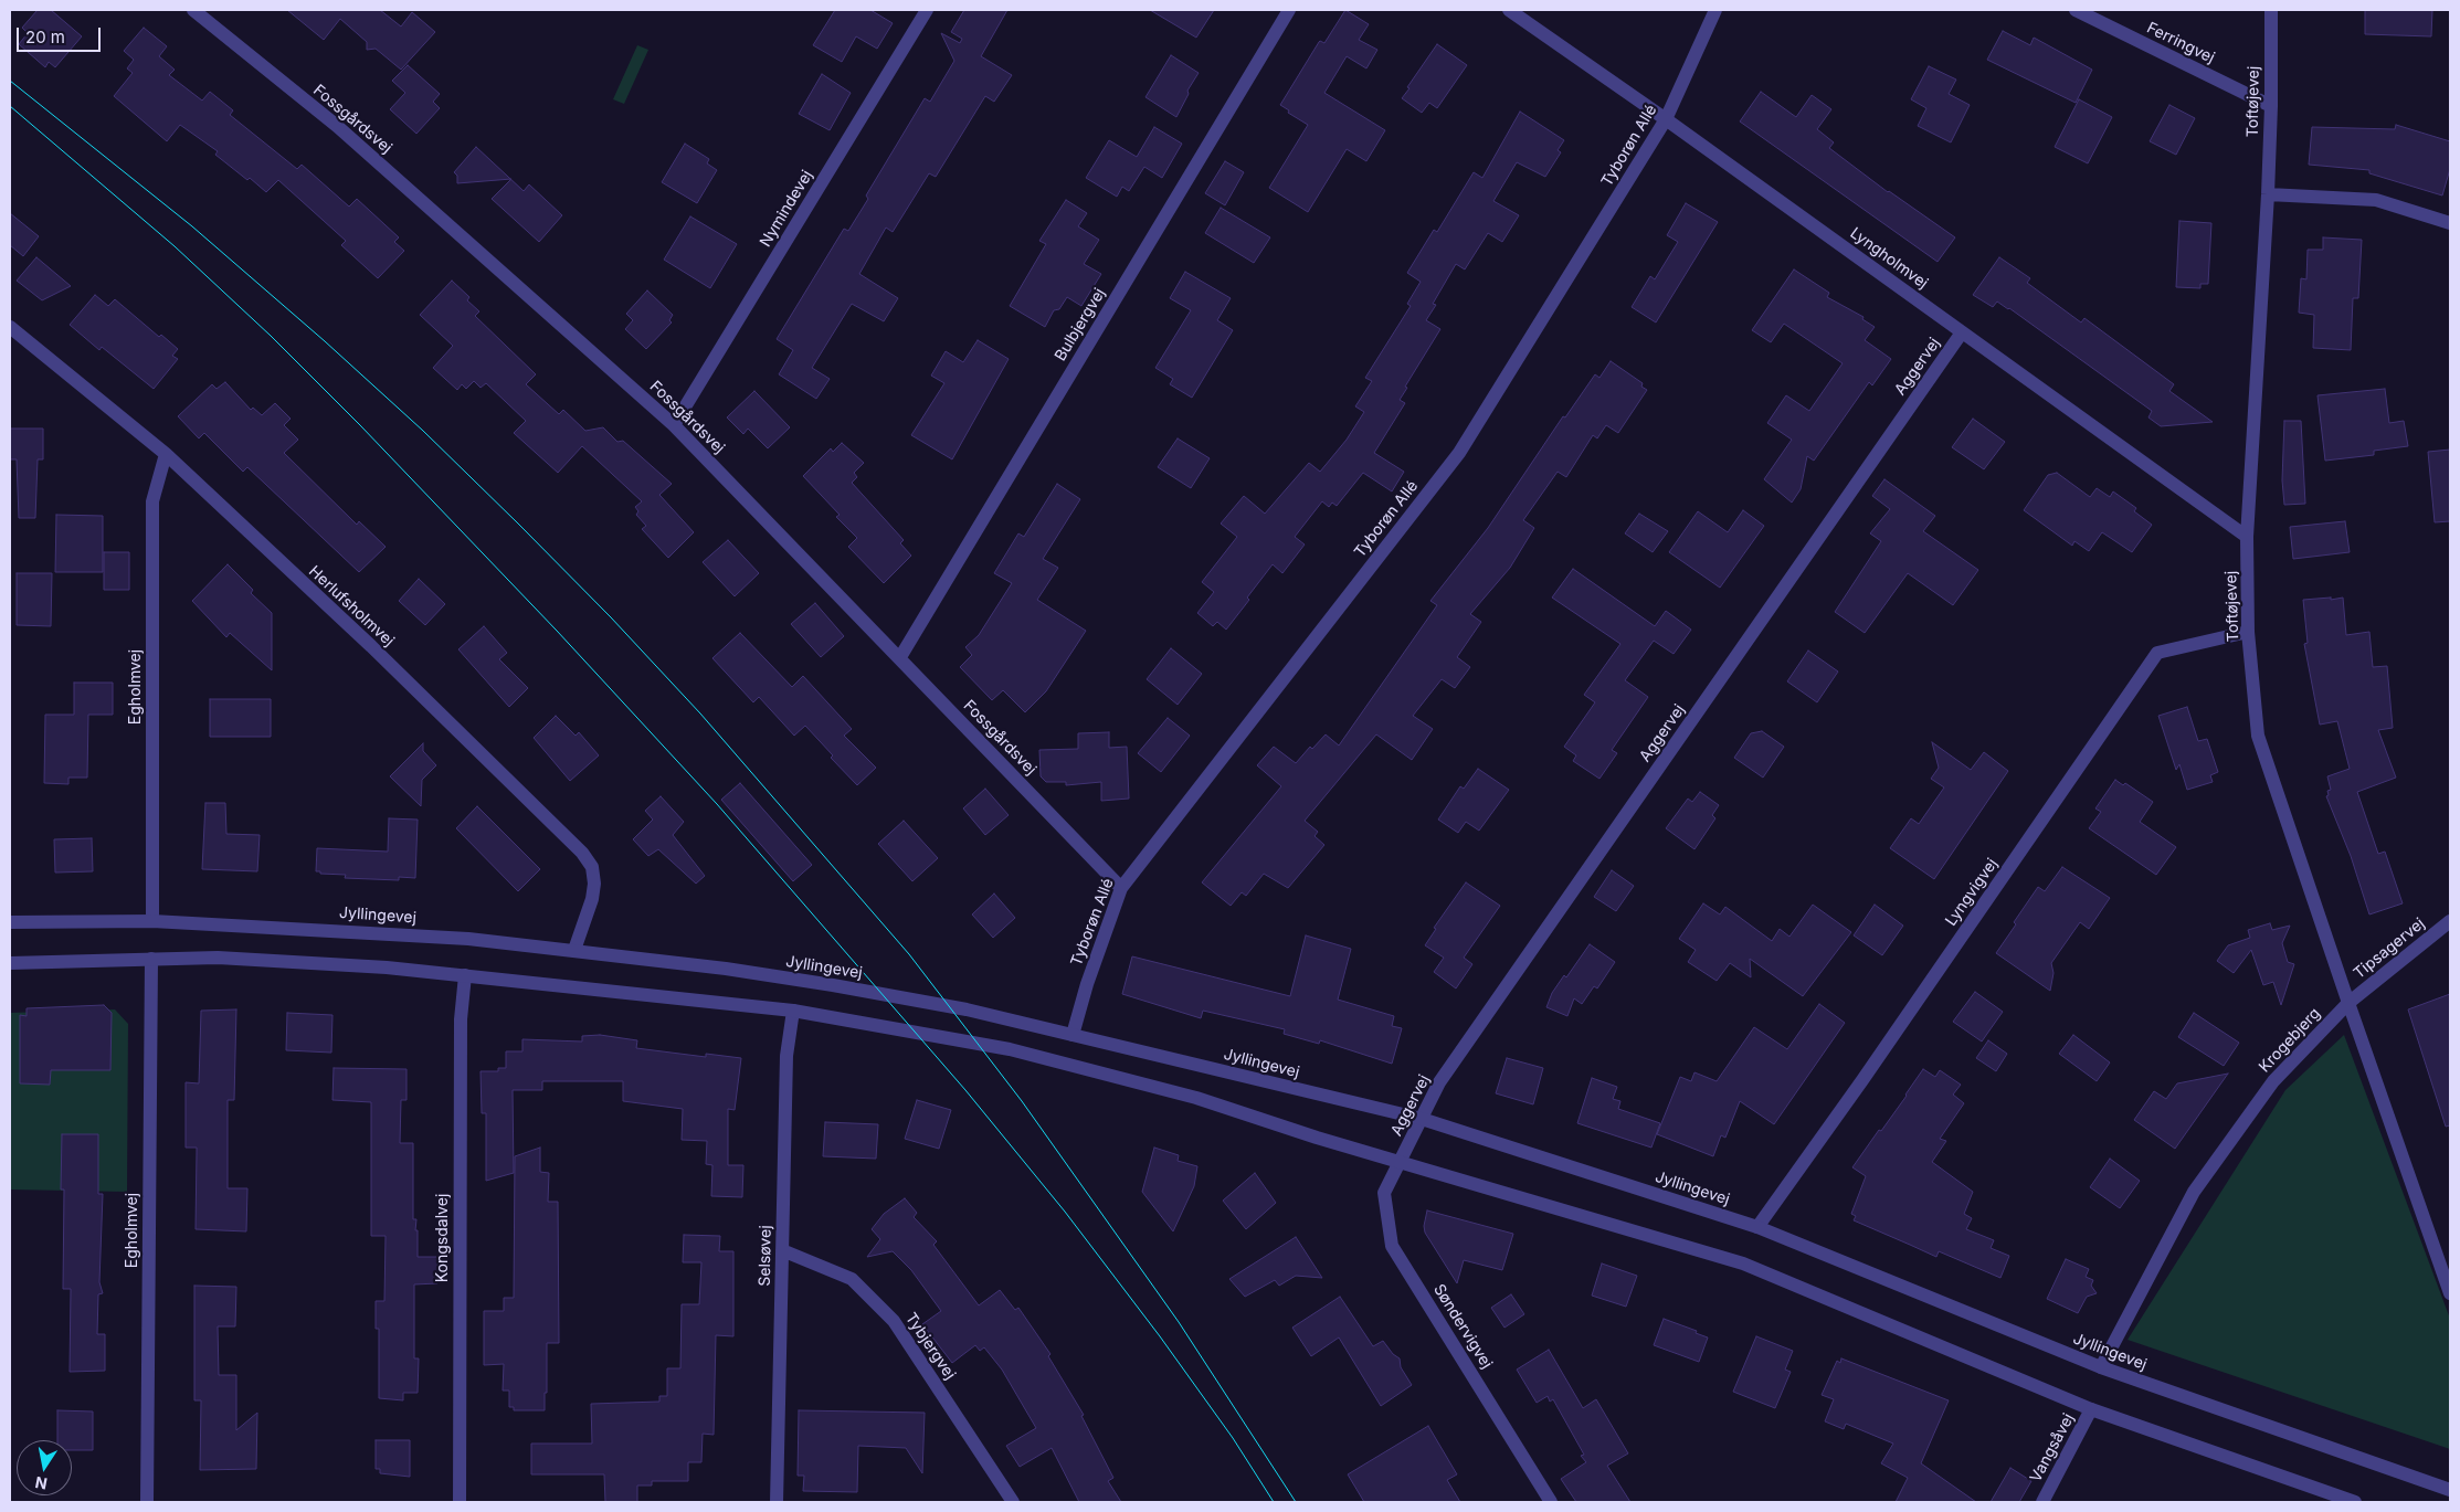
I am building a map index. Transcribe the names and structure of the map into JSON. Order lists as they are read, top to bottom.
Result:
{
  "streets": {
    "street": [
      "Ferringvej",
      "Toftøjevej",
      "Fossgårdsvej",
      "Tyborøn Allé",
      "Nymindevej",
      "Lyngholmvej",
      "Bulbjergvej",
      "Aggervej",
      "Herlufsholmvej",
      "Egholmvej",
      "Lyngvigvej",
      "Jyllingevej",
      "Tipsagervej",
      "Krogebjerg",
      "Kongsdalvej",
      "Selsøvej",
      "Søndervigvej",
      "Tybjergvej",
      "Vangsåvej"
    ]
  },
  "crossings": [
    ["Ferringvej", "Toftøjevej"],
    ["Toftøjevej", "Lyngholmvej"],
    ["Toftøjevej", "Lyngvigvej"],
    ["Toftøjevej", "Tipsagervej"],
    ["Toftøjevej", "Krogebjerg"],
    ["Fossgårdsvej", "Tyborøn Allé"],
    ["Fossgårdsvej", "Nymindevej"],
    ["Fossgårdsvej", "Bulbjergvej"],
    ["Tyborøn Allé", "Lyngholmvej"],
    ["Tyborøn Allé", "Jyllingevej"],
    ["Lyngholmvej", "Aggervej"],
    ["Aggervej", "Jyllingevej"],
    ["Aggervej", "Søndervigvej"],
    ["Herlufsholmvej", "Egholmvej"],
    ["Herlufsholmvej", "Jyllingevej"],
    ["Egholmvej", "Jyllingevej"],
    ["Lyngvigvej", "Jyllingevej"],
    ["Jyllingevej", "Krogebjerg"],
    ["Tipsagervej", "Krogebjerg"],
    ["Selsøvej", "Tybjergvej"]
  ],
  "scale_bar": "20 m",
  "north": "bottom"
}
